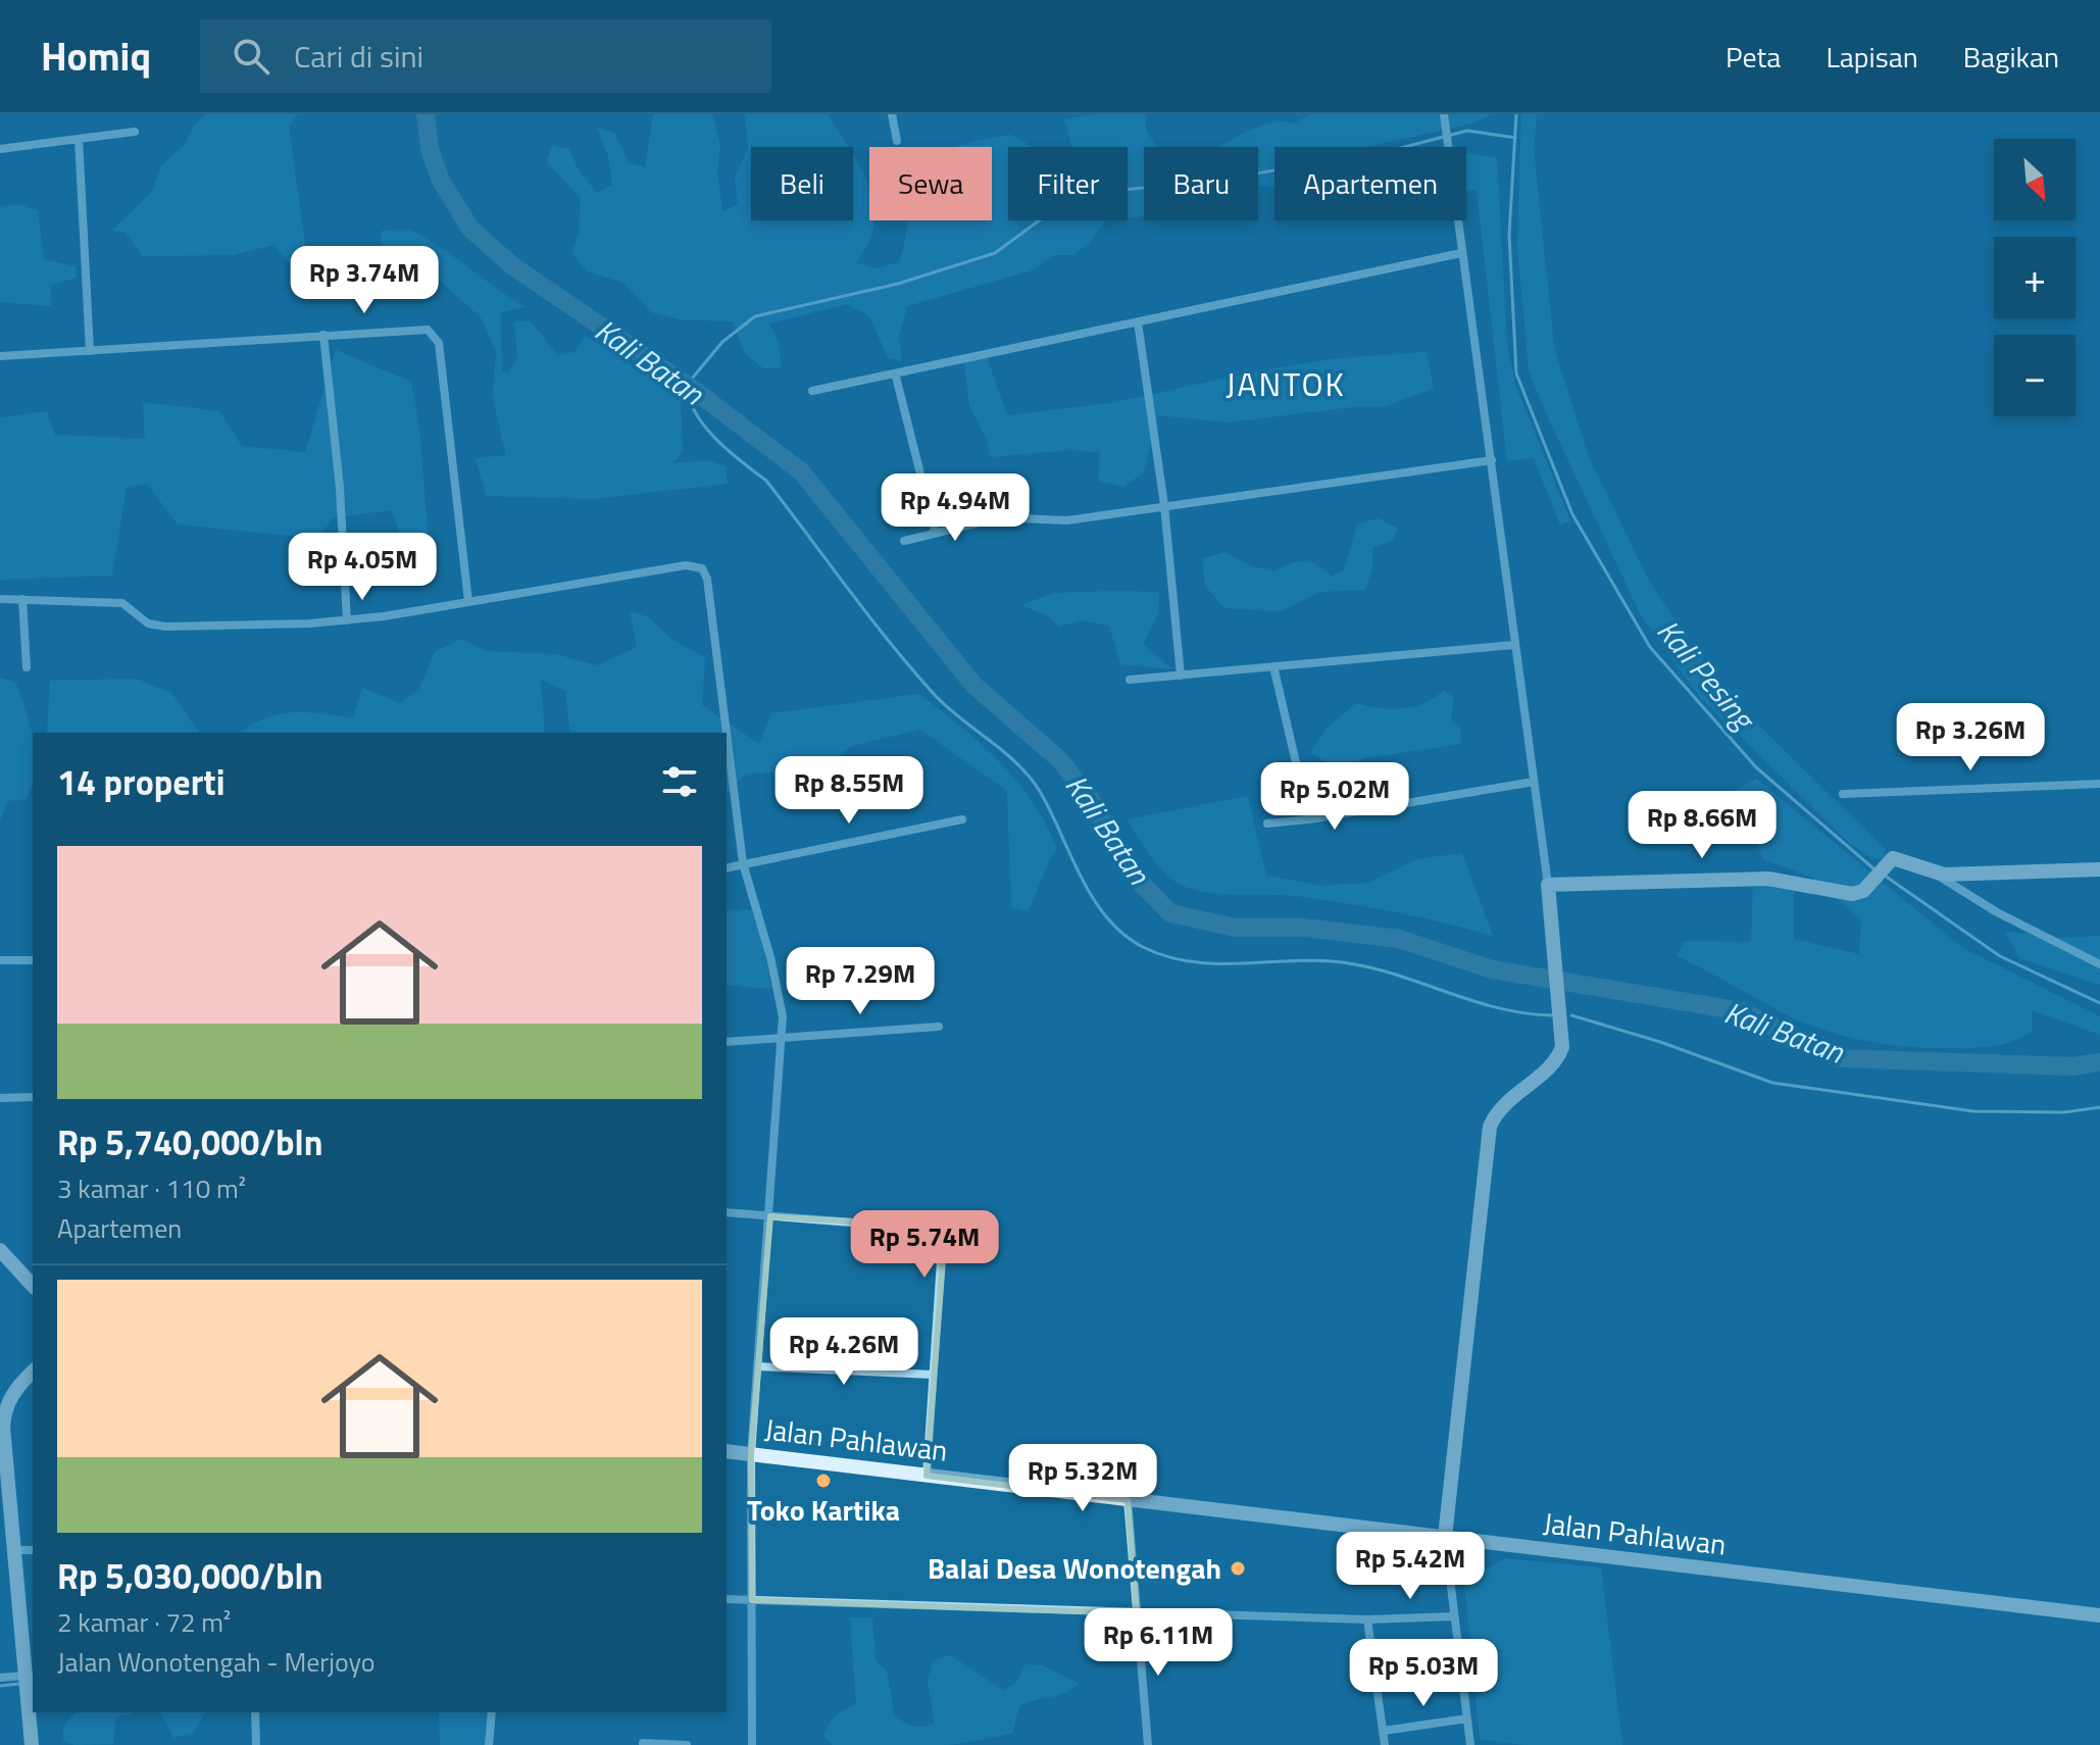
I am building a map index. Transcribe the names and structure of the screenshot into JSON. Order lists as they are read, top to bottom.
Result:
{
  "streets": {
    "street": ["Jalan Pahlawan"]
  },
  "districts": ["JANTOK"],
  "water": ["Kali Batan", "Kali Pesing"],
  "places": ["Toko Kartika", "Balai Desa Wonotengah"],
  "north": "bottom right",
  "page": {
    "header": "Homiq",
    "search": "Cari di sini",
    "nav": ["Peta", "Lapisan", "Bagikan"],
    "map_buttons": ["+", "−"],
    "chip": [
      "Beli",
      "Sewa",
      "Filter",
      "Baru",
      "Apartemen"
    ],
    "price": [
      "Rp 3.74M",
      "Rp 4.94M",
      "Rp 4.05M",
      "Rp 3.26M",
      "Rp 8.55M",
      "Rp 5.02M",
      "Rp 8.66M",
      "Rp 7.29M",
      "Rp 5.74M",
      "Rp 4.26M",
      "Rp 5.32M",
      "Rp 5.42M",
      "Rp 6.11M",
      "Rp 5.03M"
    ],
    "heading": "14 properti",
    "list": [
      {
        "name": "Rp 5,740,000/bln",
        "note": "3 kamar · 110 m² · Apartemen"
      },
      {
        "name": "Rp 5,030,000/bln",
        "note": "2 kamar · 72 m² · Jalan Wonotengah - Merjoyo"
      }
    ]
  }
}
